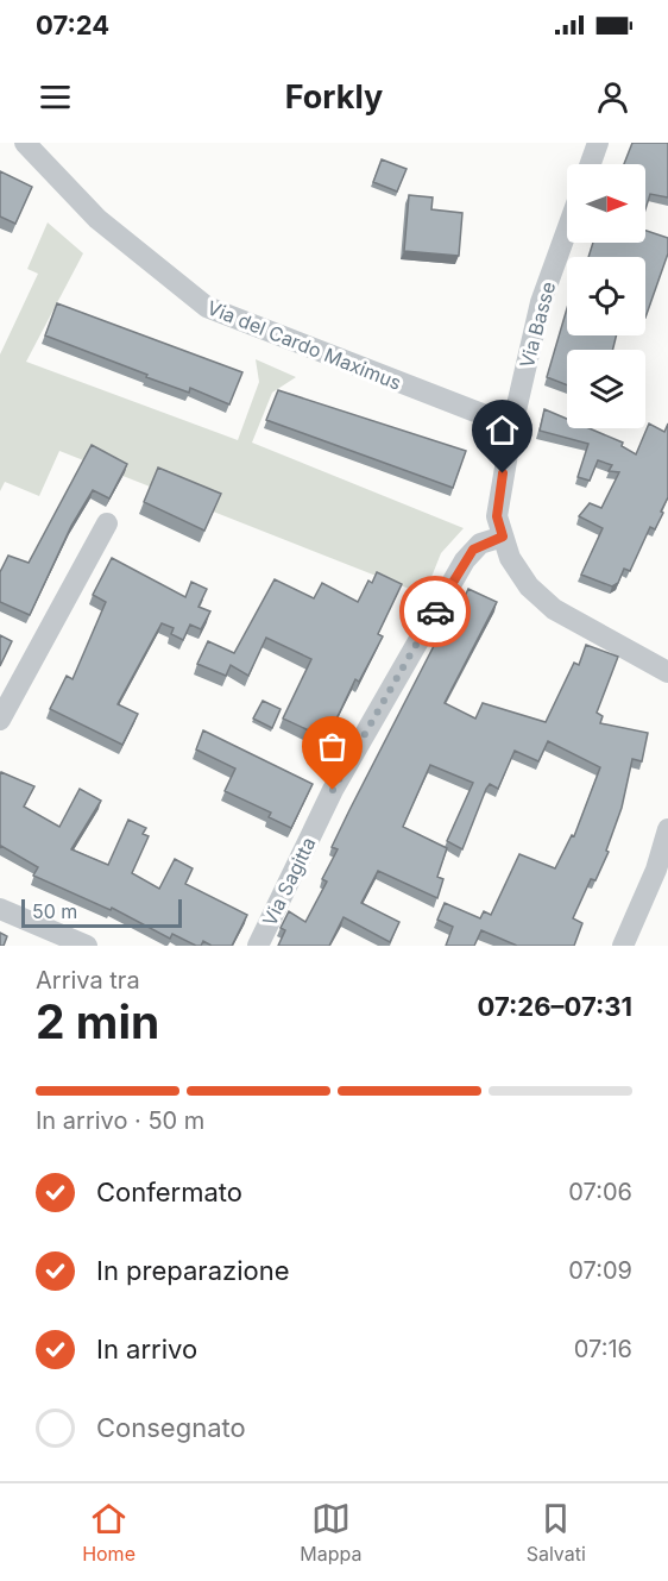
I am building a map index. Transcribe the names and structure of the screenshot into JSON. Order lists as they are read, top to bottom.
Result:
{
  "streets": {
    "street": ["Via Basse", "Via del Cardo Maximus", "Via Sagitta"]
  },
  "crossings": [
    ["Via Basse", "Via del Cardo Maximus"],
    ["Via Basse", "Via Sagitta"]
  ],
  "scale_bar": "50 m",
  "north": "right",
  "page": {
    "status": "07:24",
    "header": "Forkly",
    "scale": "50 m",
    "heading": ["2 min", "Arriva tra", "07:26–07:31"],
    "bar": "In arrivo · 50 m",
    "list": [
      ["Confermato", "07:06"],
      ["In preparazione", "07:09"],
      ["In arrivo", "07:16"],
      "Consegnato"
    ],
    "tabs": ["Home", "Mappa", "Salvati"]
  }
}
